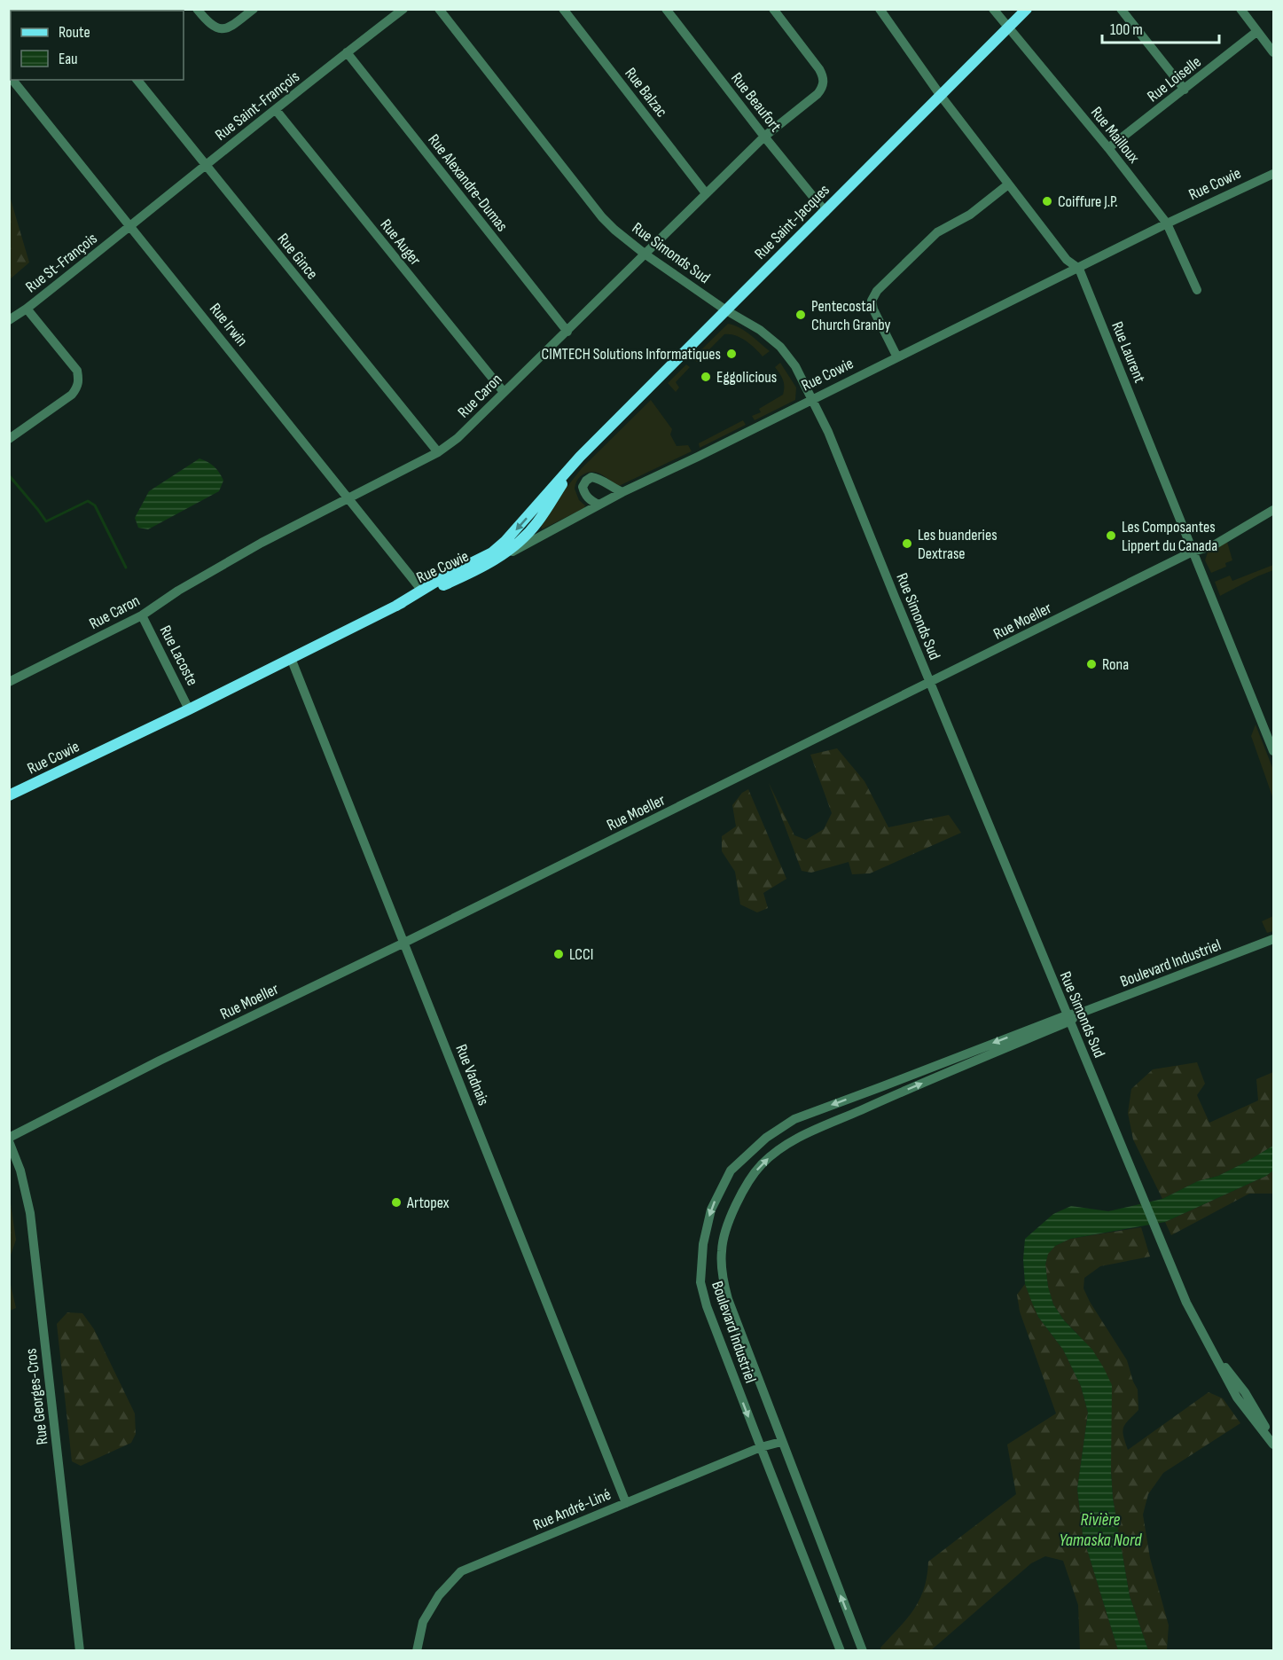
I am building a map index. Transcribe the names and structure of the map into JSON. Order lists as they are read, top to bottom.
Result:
{
  "streets": {
    "main road": ["Rue Cowie", "Rue Saint-Jacques"],
    "street": [
      "Rue Loiselle",
      "Rue Balzac",
      "Rue Beaufort",
      "Rue Saint-François",
      "Rue Mailloux",
      "Rue Alexandre-Dumas",
      "Rue Auger",
      "Rue Simonds Sud",
      "Rue Gince",
      "Rue St-François",
      "Rue Irwin",
      "Rue Laurent",
      "Rue Caron",
      "Rue Moeller",
      "Rue Lacoste",
      "Boulevard Industriel",
      "Rue Vadnais",
      "Rue Georges-Cros",
      "Rue André-Liné"
    ]
  },
  "crossings": [
    ["Rue Loiselle", "Rue Mailloux"],
    ["Rue Balzac", "Rue Caron"],
    ["Rue Beaufort", "Rue Saint-Jacques"],
    ["Rue Beaufort", "Rue Caron"],
    ["Rue Saint-François", "Rue Alexandre-Dumas"],
    ["Rue Saint-François", "Rue Auger"],
    ["Rue Saint-François", "Rue Gince"],
    ["Rue Saint-François", "Rue St-François"],
    ["Rue Saint-François", "Rue Irwin"],
    ["Rue Mailloux", "Rue Cowie"],
    ["Rue Mailloux", "Rue Saint-Jacques"],
    ["Rue Alexandre-Dumas", "Rue Caron"],
    ["Rue Cowie", "Rue Saint-Jacques"],
    ["Rue Cowie", "Rue Simonds Sud"],
    ["Rue Cowie", "Rue Irwin"],
    ["Rue Cowie", "Rue Laurent"],
    ["Rue Cowie", "Rue Lacoste"],
    ["Rue Cowie", "Rue Vadnais"],
    ["Rue Saint-Jacques", "Rue Simonds Sud"],
    ["Rue Saint-Jacques", "Rue Irwin"],
    ["Rue Saint-Jacques", "Rue Laurent"],
    ["Rue Auger", "Rue Caron"],
    ["Rue Simonds Sud", "Rue Caron"],
    ["Rue Simonds Sud", "Rue Moeller"],
    ["Rue Simonds Sud", "Boulevard Industriel"],
    ["Rue Gince", "Rue Caron"],
    ["Rue St-François", "Rue Irwin"],
    ["Rue Irwin", "Rue Caron"],
    ["Rue Laurent", "Rue Moeller"],
    ["Rue Caron", "Rue Lacoste"],
    ["Rue Moeller", "Rue Vadnais"],
    ["Rue Moeller", "Rue Georges-Cros"],
    ["Boulevard Industriel", "Rue André-Liné"],
    ["Rue Vadnais", "Rue André-Liné"]
  ],
  "water": ["Rivière Yamaska Nord"],
  "places": [
    "Coiffure J.P.",
    "Pentecostal Church Granby",
    "CIMTECH Solutions Informatiques",
    "Eggolicious",
    "Les Composantes Lippert du Canada",
    "Les buanderies Dextrase",
    "Rona",
    "LCCI",
    "Artopex"
  ],
  "legend": ["Route", "Eau"],
  "scale_bar": "100 m"
}
